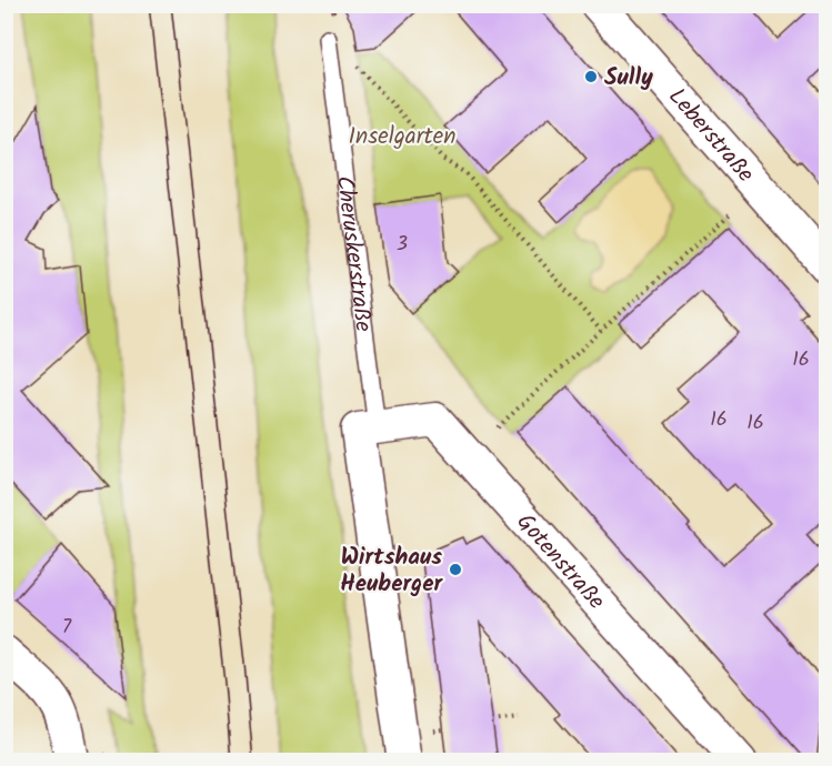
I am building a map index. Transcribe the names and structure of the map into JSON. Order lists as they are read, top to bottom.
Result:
{
  "streets": {
    "street": ["Leberstraße", "Cheruskerstraße", "Gotenstraße"]
  },
  "crossings": [
    ["Cheruskerstraße", "Gotenstraße"]
  ],
  "parks": ["Inselgarten"],
  "places": ["Sully", "Wirtshaus Heuberger"],
  "house_numbers": [
    "3",
    "16",
    "16",
    "16",
    "7"
  ]
}
